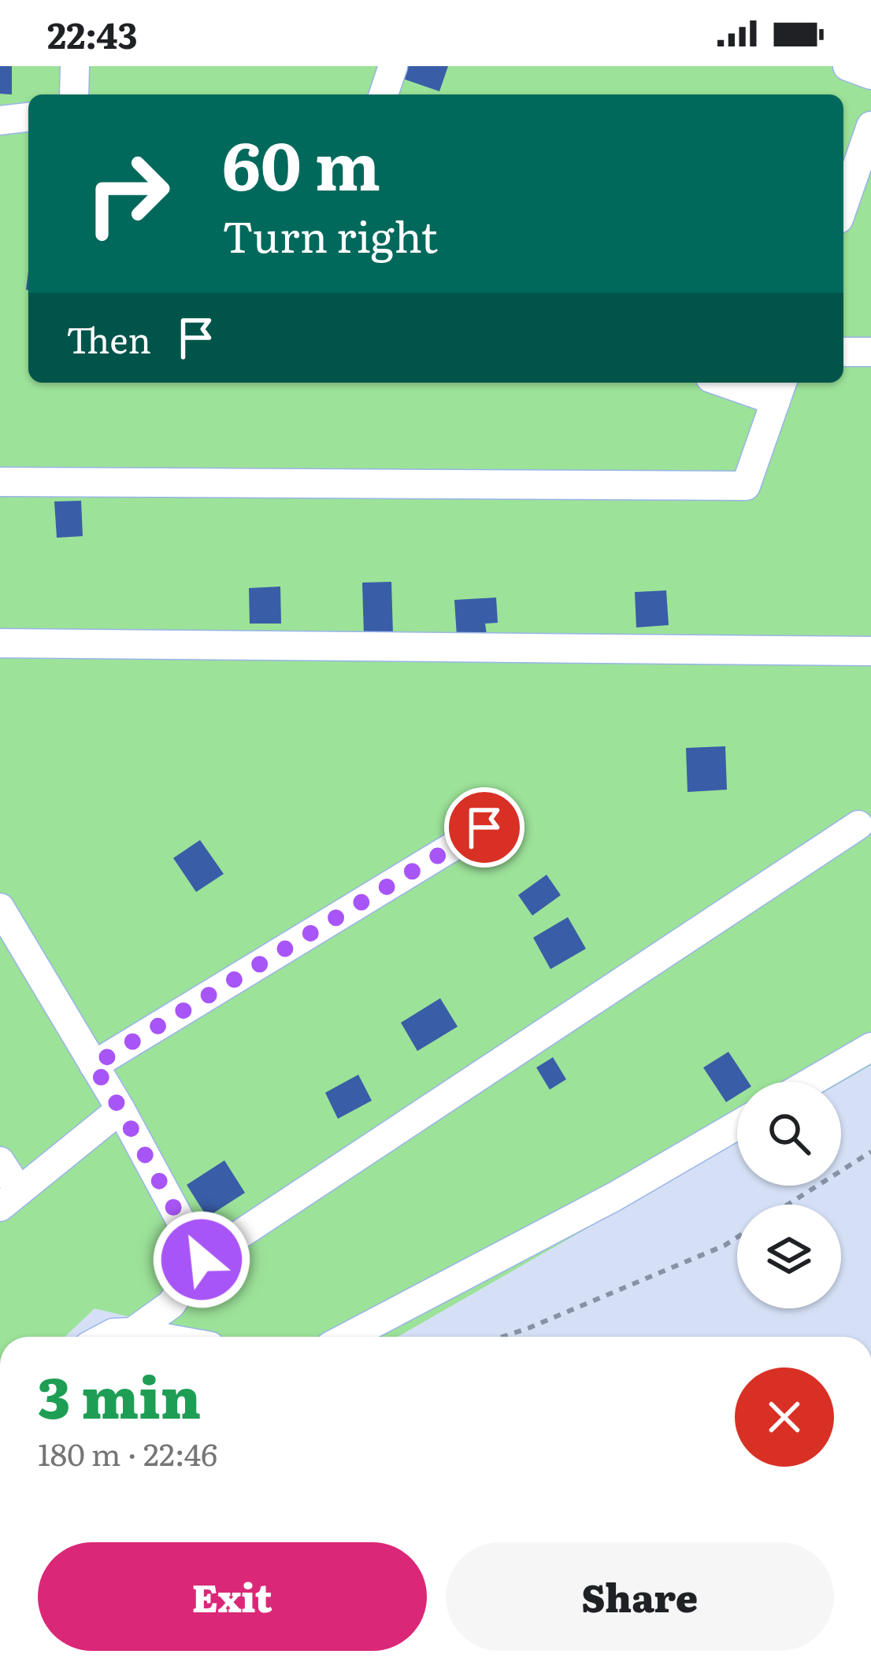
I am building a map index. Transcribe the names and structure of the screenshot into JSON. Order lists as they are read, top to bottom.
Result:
{
  "page": {
    "status": "22:43",
    "turn": ["60 m", "Turn right"],
    "then": "Then",
    "heading": ["3 min", "180 m · 22:46"],
    "buttons": ["Exit", "Share"]
  }
}
